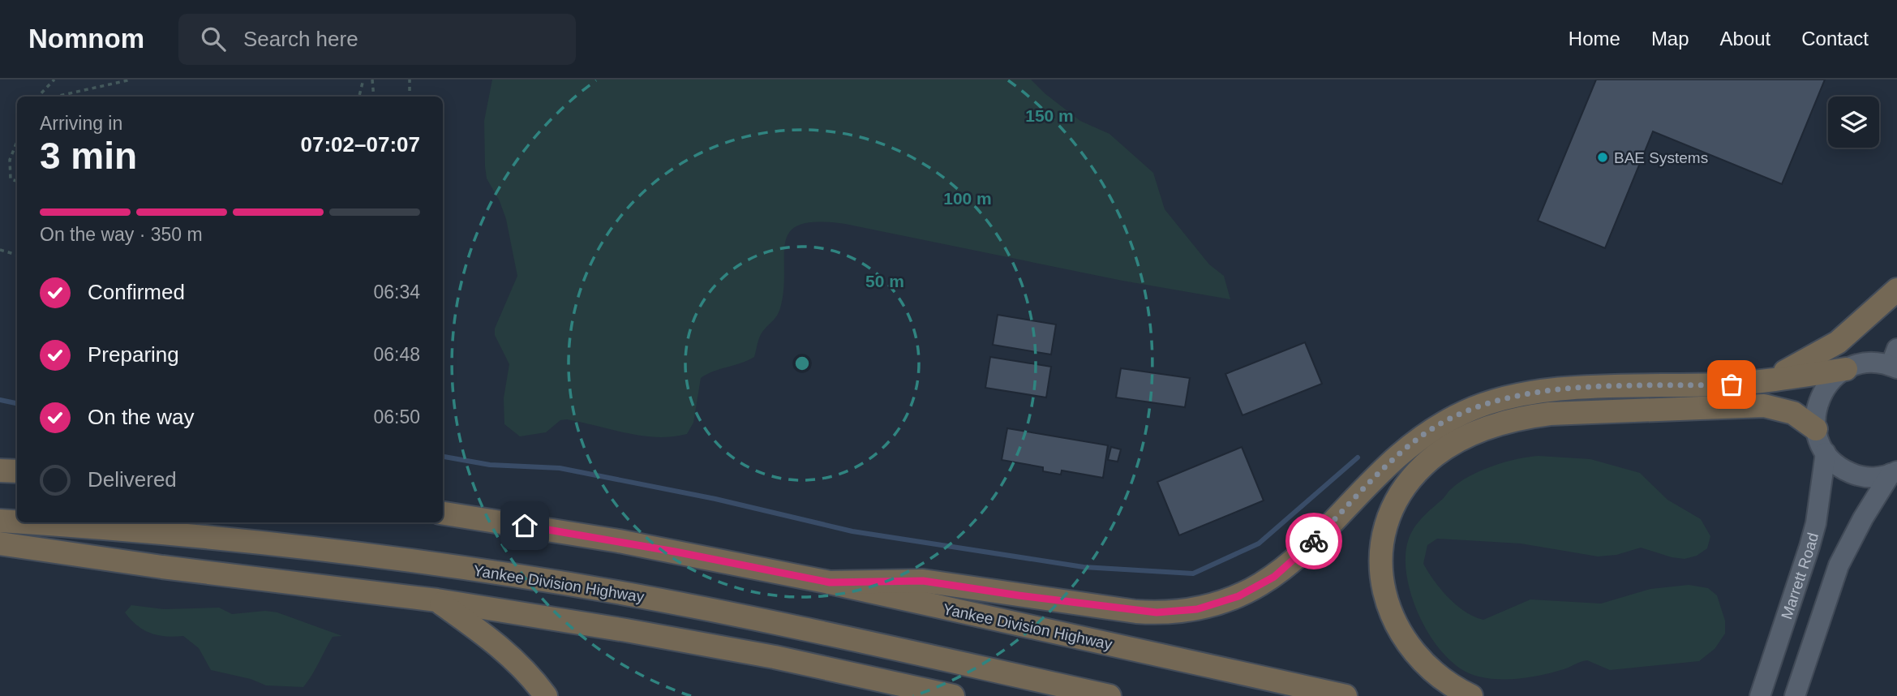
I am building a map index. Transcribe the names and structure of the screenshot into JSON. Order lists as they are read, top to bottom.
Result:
{
  "streets": {
    "highway": ["Yankee Division Highway"],
    "main road": ["Marrett Road"]
  },
  "places": ["BAE Systems"],
  "page": {
    "header": "Nomnom",
    "search": "Search here",
    "nav": [
      "Home",
      "Map",
      "About",
      "Contact"
    ],
    "heading": ["3 min", "Arriving in", "07:02–07:07"],
    "bar": "On the way · 350 m",
    "list": [
      ["Confirmed", "06:34"],
      ["Preparing", "06:48"],
      ["On the way", "06:50"],
      "Delivered"
    ]
  },
  "rings": ["150 m", "100 m", "50 m"]
}
